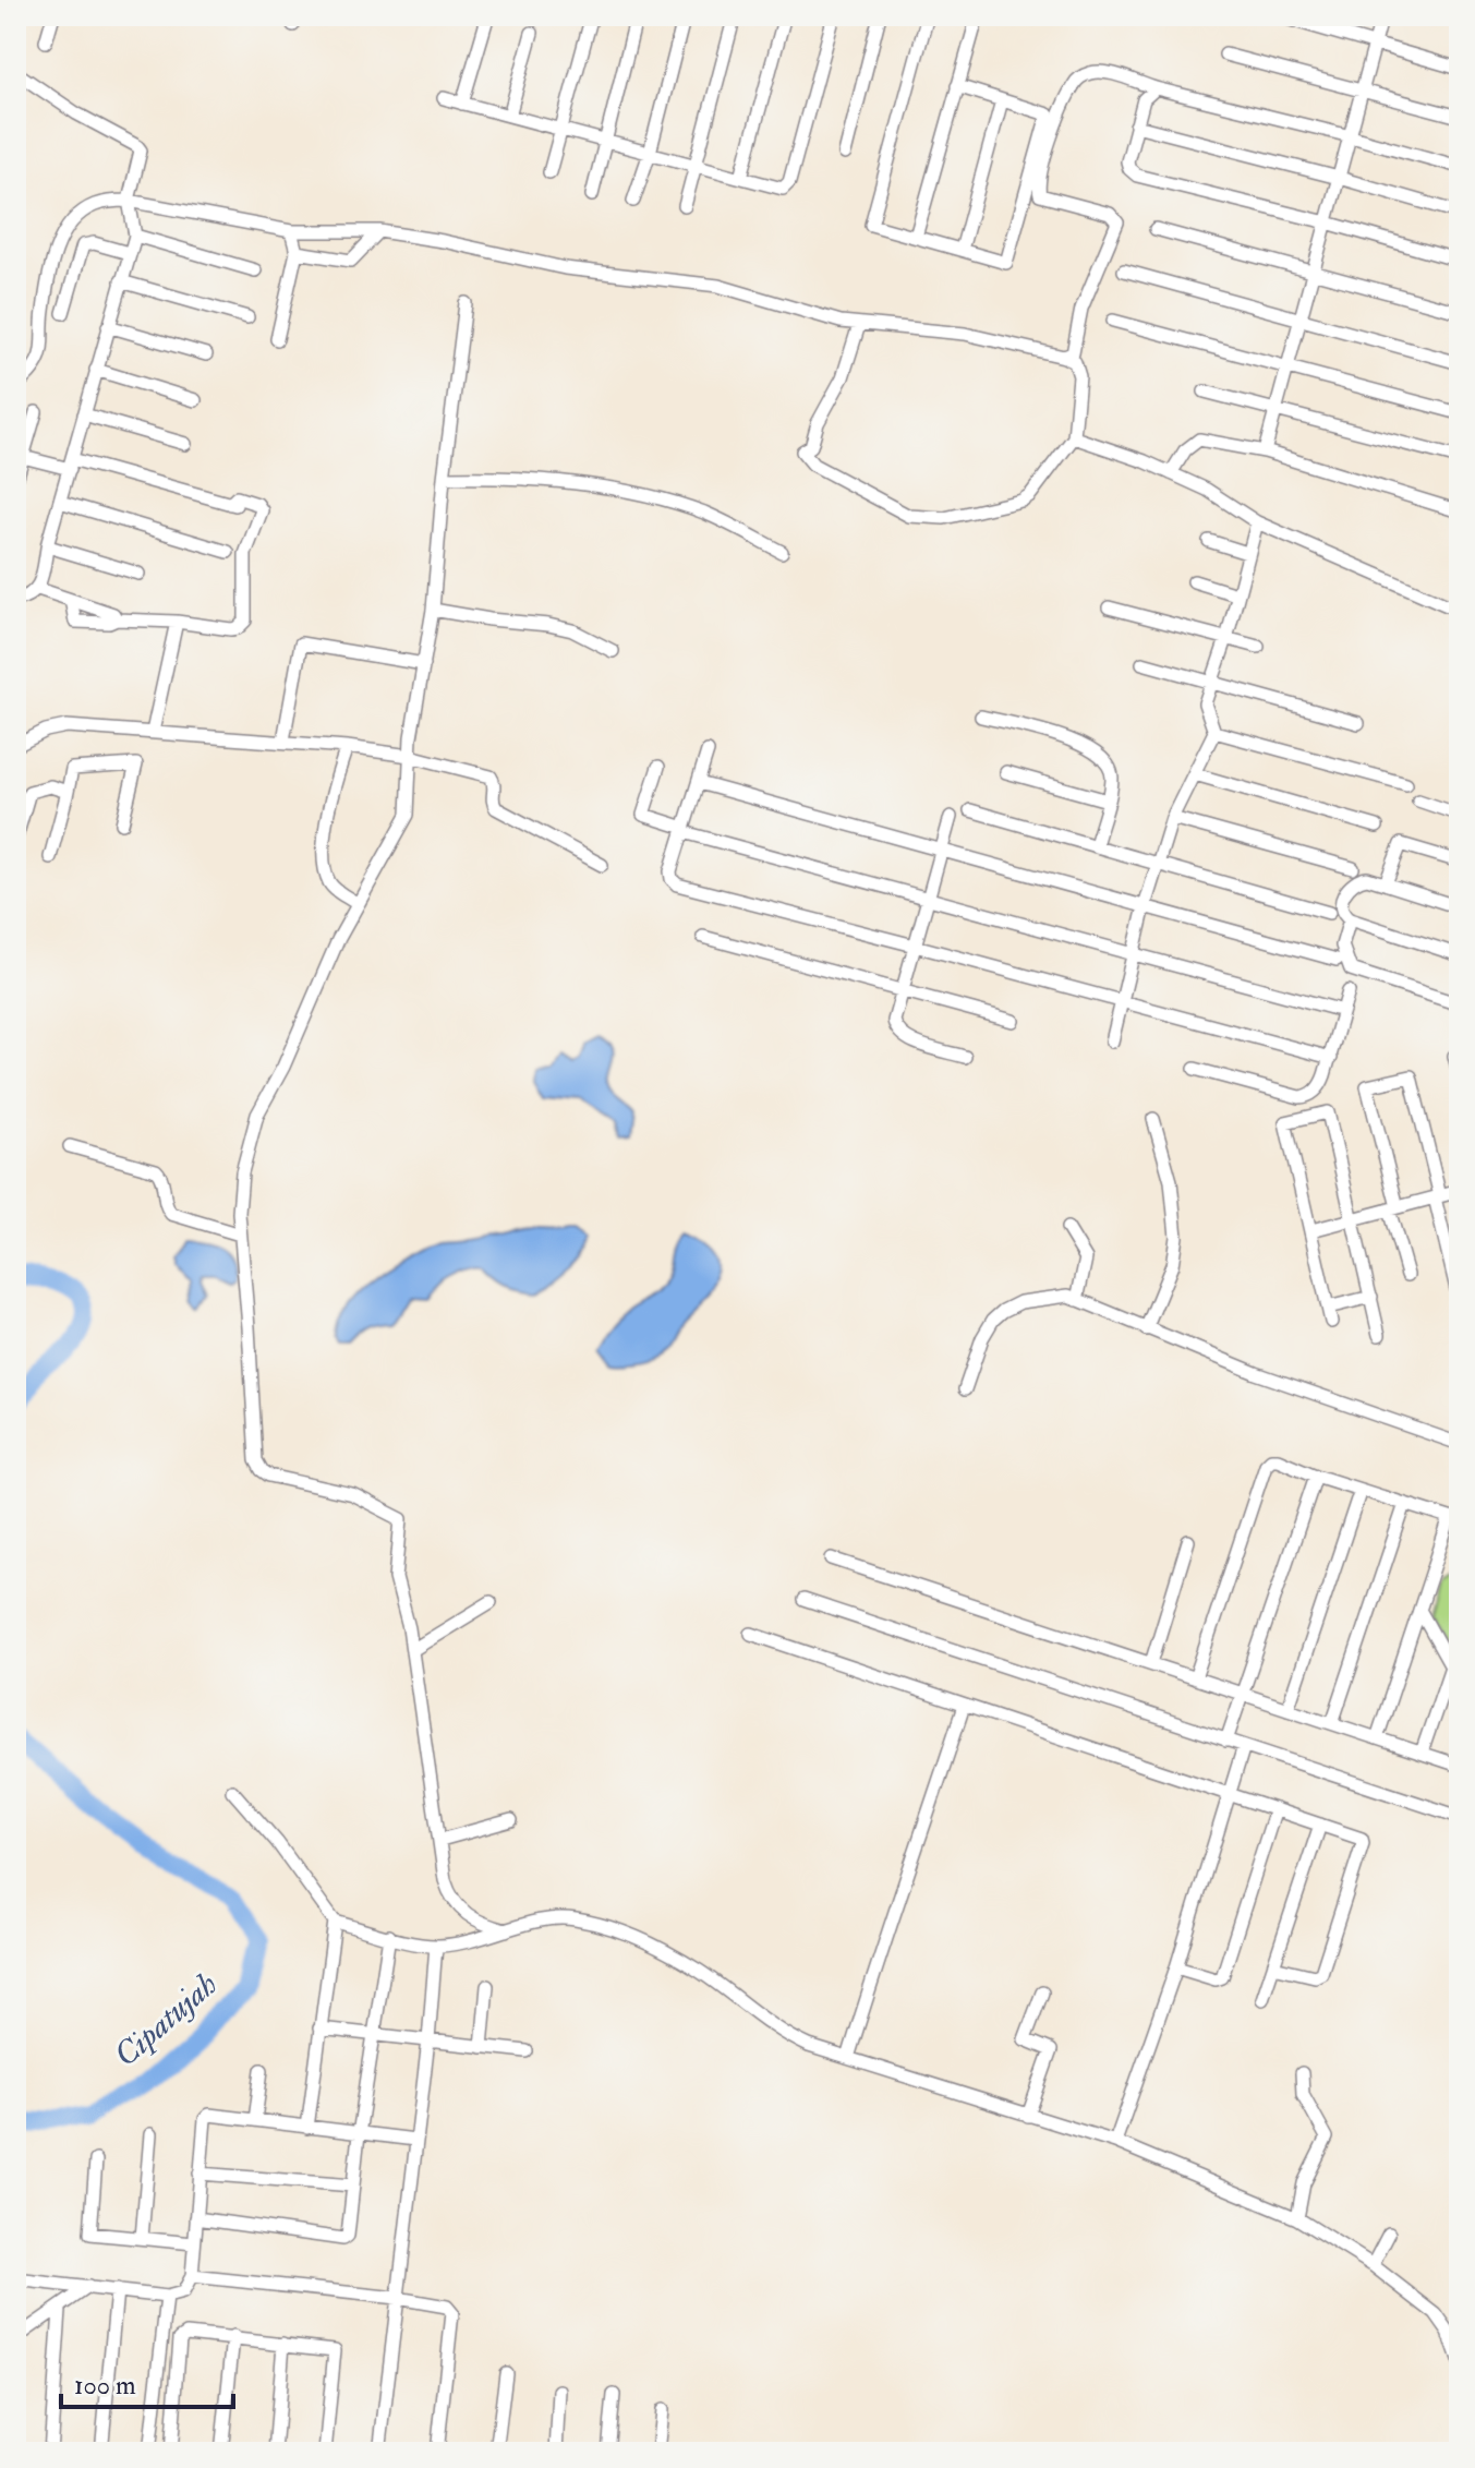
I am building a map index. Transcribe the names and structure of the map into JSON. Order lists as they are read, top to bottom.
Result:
{
  "water": ["Cipatujah"],
  "scale_bar": "100 m"
}
